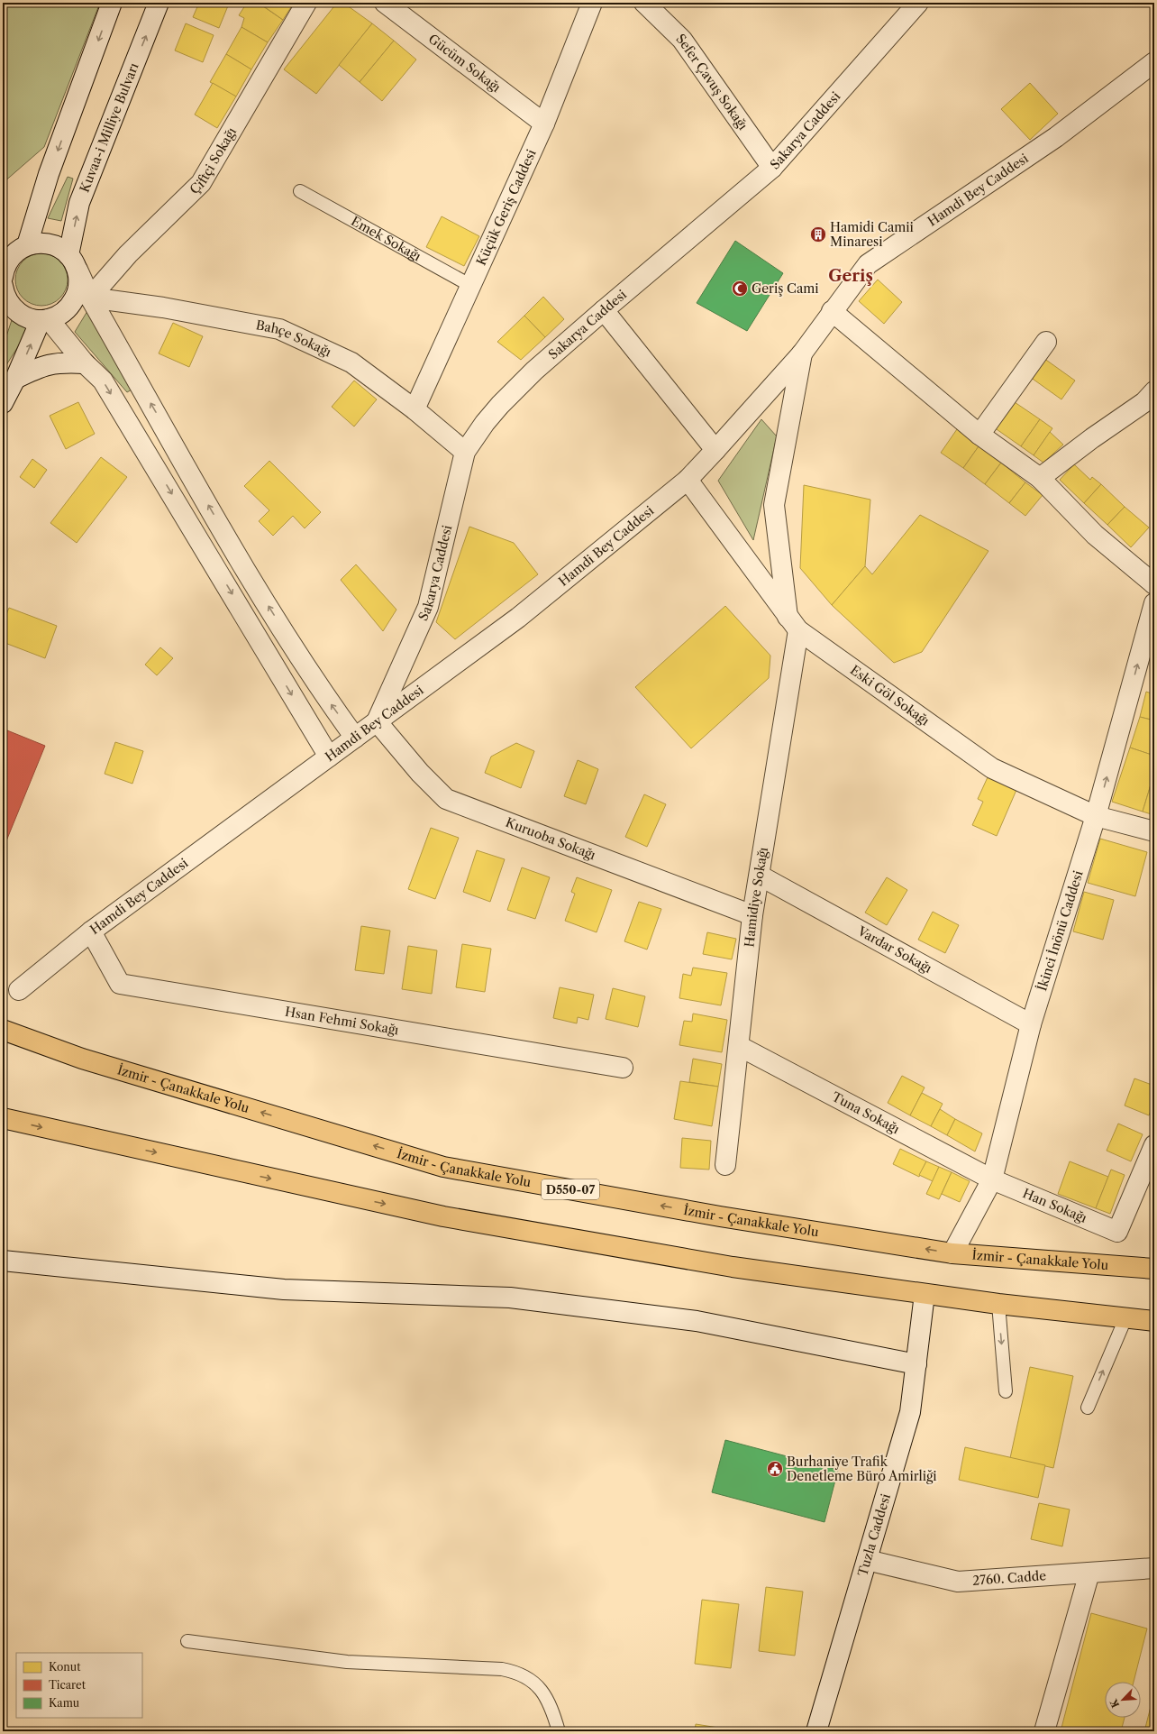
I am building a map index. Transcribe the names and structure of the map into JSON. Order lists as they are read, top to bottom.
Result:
{
  "streets": {
    "highway": ["İzmir - Çanakkale Yolu", "D550-07"],
    "street": [
      "Gücüm Sokağı",
      "Sefer Çavuş Sokağı",
      "Kuvaa-i Milliye Bulvarı",
      "Sakarya Caddesi",
      "Çiftçi Sokağı",
      "Hamdi Bey Caddesi",
      "Küçük Geriş Caddesi",
      "Bahçe Sokağı",
      "Eski Göl Sokağı",
      "Kuruoba Sokağı",
      "Hamidiye Sokağı",
      "İkinci İnönü Caddesi",
      "Vardar Sokağı",
      "Hsan Fehmi Sokağı",
      "Tuna Sokağı",
      "Han Sokağı",
      "Tuzla Caddesi",
      "2760. Cadde"
    ],
    "lane": ["Emek Sokağı"]
  },
  "crossings": [
    ["Gücüm Sokağı", "Küçük Geriş Caddesi"],
    ["Sefer Çavuş Sokağı", "Sakarya Caddesi"],
    ["Sakarya Caddesi", "Hamdi Bey Caddesi"],
    ["Sakarya Caddesi", "Bahçe Sokağı"],
    ["Sakarya Caddesi", "Kuruoba Sokağı"],
    ["Çiftçi Sokağı", "Bahçe Sokağı"],
    ["Hamdi Bey Caddesi", "Eski Göl Sokağı"],
    ["Hamdi Bey Caddesi", "Kuruoba Sokağı"],
    ["Hamdi Bey Caddesi", "Hamidiye Sokağı"],
    ["Hamdi Bey Caddesi", "Hsan Fehmi Sokağı"],
    ["Küçük Geriş Caddesi", "Emek Sokağı"],
    ["Küçük Geriş Caddesi", "Bahçe Sokağı"],
    ["Eski Göl Sokağı", "Hamidiye Sokağı"],
    ["Eski Göl Sokağı", "İkinci İnönü Caddesi"],
    ["Kuruoba Sokağı", "Hamidiye Sokağı"],
    ["Hamidiye Sokağı", "Vardar Sokağı"],
    ["Hamidiye Sokağı", "Tuna Sokağı"],
    ["İkinci İnönü Caddesi", "Vardar Sokağı"],
    ["İkinci İnönü Caddesi", "İzmir - Çanakkale Yolu"],
    ["İkinci İnönü Caddesi", "Tuna Sokağı"],
    ["İkinci İnönü Caddesi", "Han Sokağı"],
    ["Tuna Sokağı", "Han Sokağı"],
    ["Tuzla Caddesi", "2760. Cadde"]
  ],
  "districts": ["Geriş"],
  "places": {
    "building": ["Hamidi Camii Minaresi"],
    "mosque": ["Geriş Cami"],
    "public building": ["Burhaniye Trafik Denetleme Büro Amirliği"]
  },
  "legend": ["Konut", "Ticaret", "Kamu"],
  "north": "bottom left"
}
